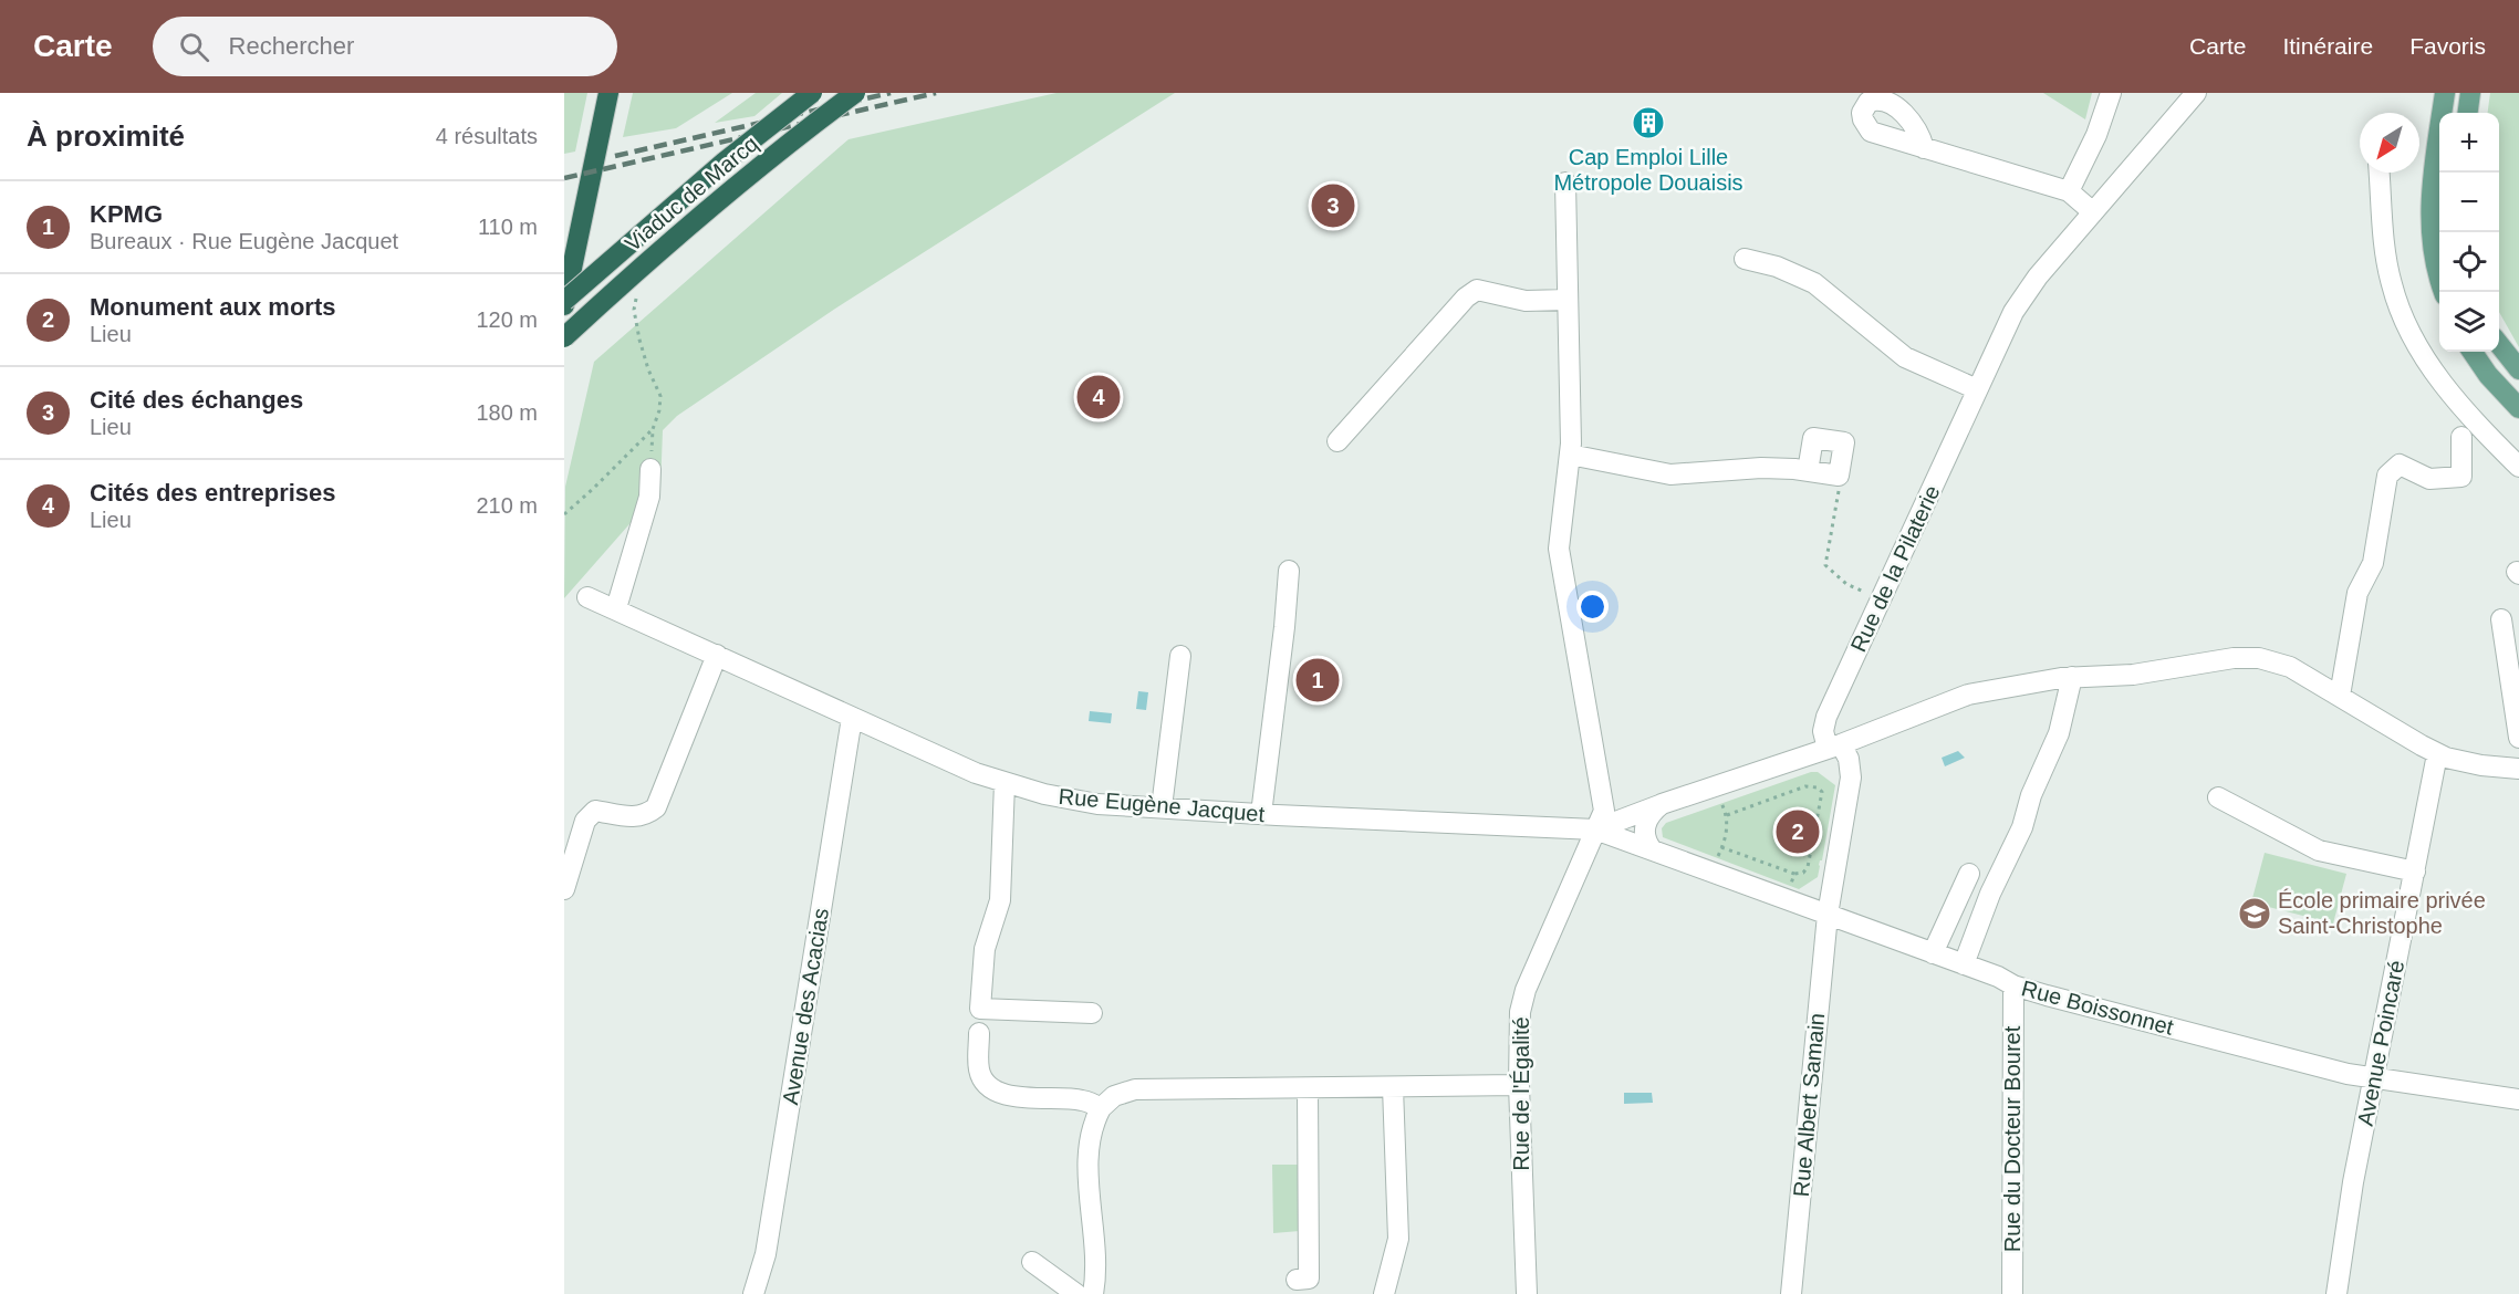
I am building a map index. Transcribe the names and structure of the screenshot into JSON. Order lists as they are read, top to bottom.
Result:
{
  "streets": {
    "highway": ["Viaduc de Marcq"],
    "street": [
      "Rue de la Pilaterie",
      "Rue Eugène Jacquet",
      "Avenue des Acacias",
      "Rue Boissonnet",
      "Avenue Poincaré",
      "Rue de l'Égalité",
      "Rue Albert Samain",
      "Rue du Docteur Bouret"
    ]
  },
  "crossings": [
    ["Rue de la Pilaterie", "Rue Boissonnet"],
    ["Rue de la Pilaterie", "Rue Albert Samain"],
    ["Rue Eugène Jacquet", "Avenue des Acacias"],
    ["Rue Eugène Jacquet", "Rue Boissonnet"],
    ["Rue Eugène Jacquet", "Rue de l'Égalité"],
    ["Rue Boissonnet", "Avenue Poincaré"],
    ["Rue Boissonnet", "Rue de l'Égalité"],
    ["Rue Boissonnet", "Rue Albert Samain"],
    ["Rue Boissonnet", "Rue du Docteur Bouret"]
  ],
  "places": {
    "building": ["Cap Emploi Lille Métropole Douaisis"],
    "school or university": ["École primaire privée Saint-Christophe"]
  },
  "north": "bottom left",
  "page": {
    "header": "Carte",
    "search": "Rechercher",
    "nav": ["Carte", "Itinéraire", "Favoris"],
    "heading": ["À proximité", "4 résultats"],
    "map_buttons": ["+", "−"],
    "list": [
      {
        "mark": "1",
        "name": "KPMG",
        "note": "Bureaux · Rue Eugène Jacquet",
        "value": "110 m"
      },
      {
        "mark": "2",
        "name": "Monument aux morts",
        "note": "Lieu",
        "value": "120 m"
      },
      {
        "mark": "3",
        "name": "Cité des échanges",
        "note": "Lieu",
        "value": "180 m"
      },
      {
        "mark": "4",
        "name": "Cités des entreprises",
        "note": "Lieu",
        "value": "210 m"
      }
    ],
    "pins": [
      "3",
      "4",
      "1",
      "2"
    ]
  }
}
